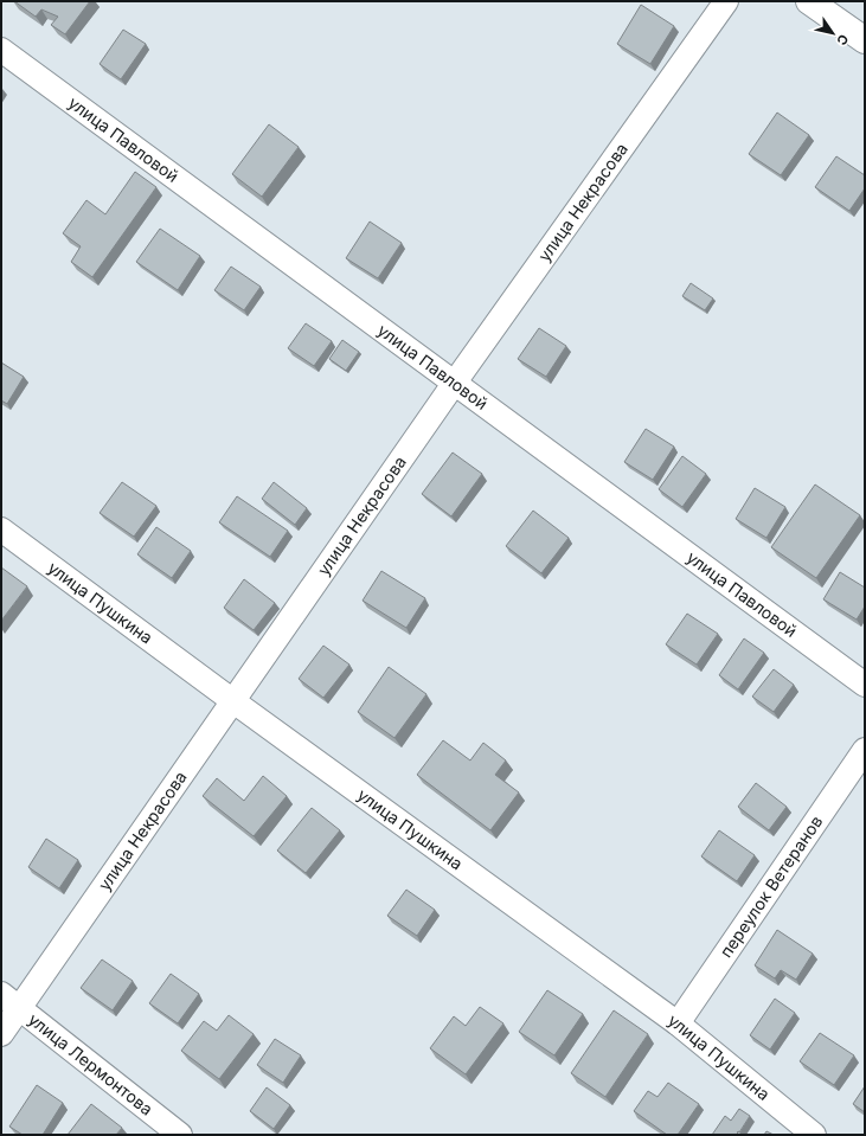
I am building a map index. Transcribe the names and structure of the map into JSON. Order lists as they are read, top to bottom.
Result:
{
  "streets": {
    "street": [
      "улица Павловой",
      "улица Некрасова",
      "улица Пушкина",
      "переулок Ветеранов",
      "улица Лермонтова"
    ]
  },
  "crossings": [
    ["улица Павловой", "улица Некрасова"],
    ["улица Некрасова", "улица Пушкина"],
    ["улица Некрасова", "улица Лермонтова"],
    ["улица Пушкина", "переулок Ветеранов"]
  ],
  "north": "bottom right"
}
